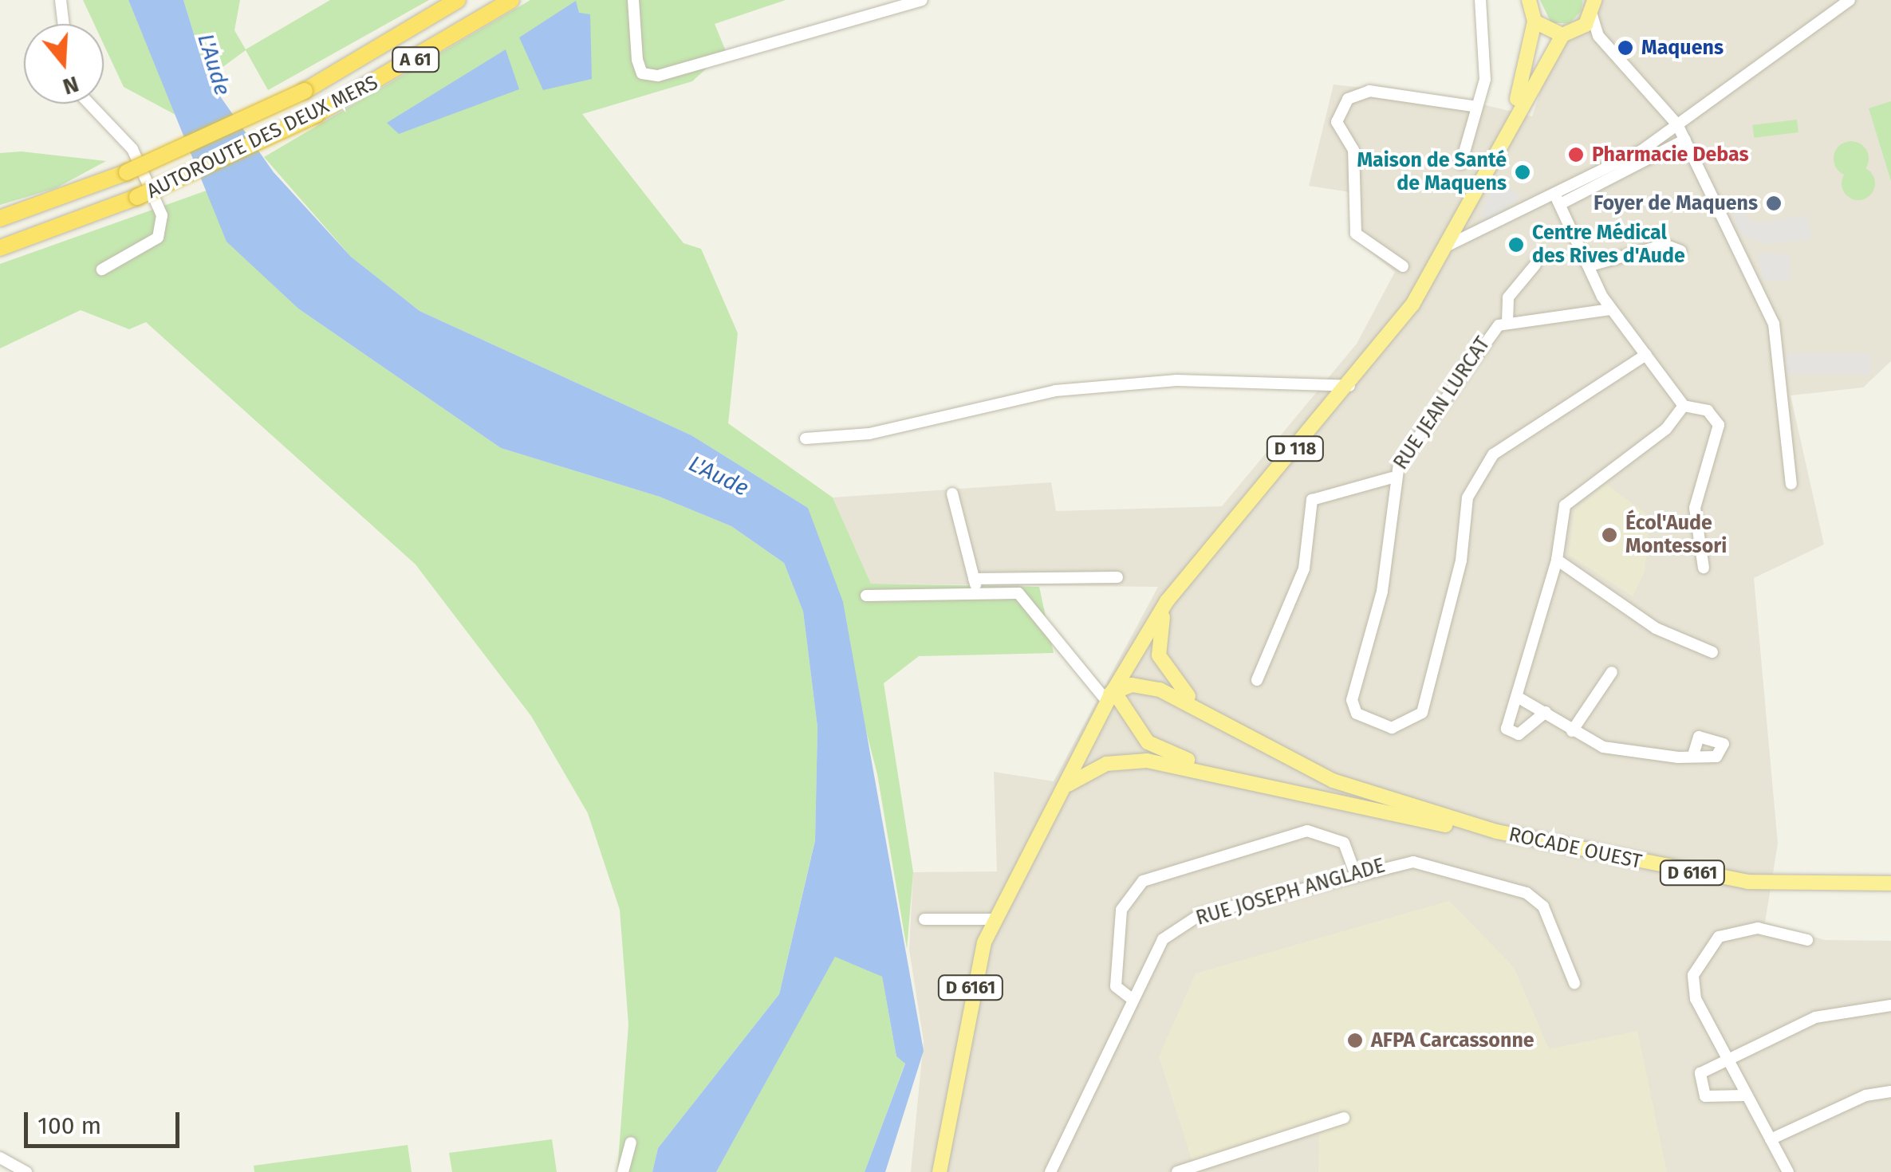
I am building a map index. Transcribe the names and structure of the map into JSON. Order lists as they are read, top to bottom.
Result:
{
  "streets": {
    "highway": ["A 61", "AUTOROUTE DES DEUX MERS"],
    "main road": ["D 118", "ROCADE OUEST", "D 6161"],
    "street": ["RUE JEAN LURCAT", "RUE JOSEPH ANGLADE"]
  },
  "crossings": [
    ["D 118", "ROCADE OUEST"],
    ["D 118", "D 6161"],
    ["ROCADE OUEST", "D 6161"]
  ],
  "water": ["L'Aude"],
  "places": [
    "Maquens",
    "Pharmacie Debas",
    "Maison de Santé de Maquens",
    "Foyer de Maquens",
    "Centre Médical des Rives d'Aude",
    "Écol'Aude Montessori",
    "AFPA Carcassonne"
  ],
  "scale_bar": "100 m",
  "north": "bottom"
}
